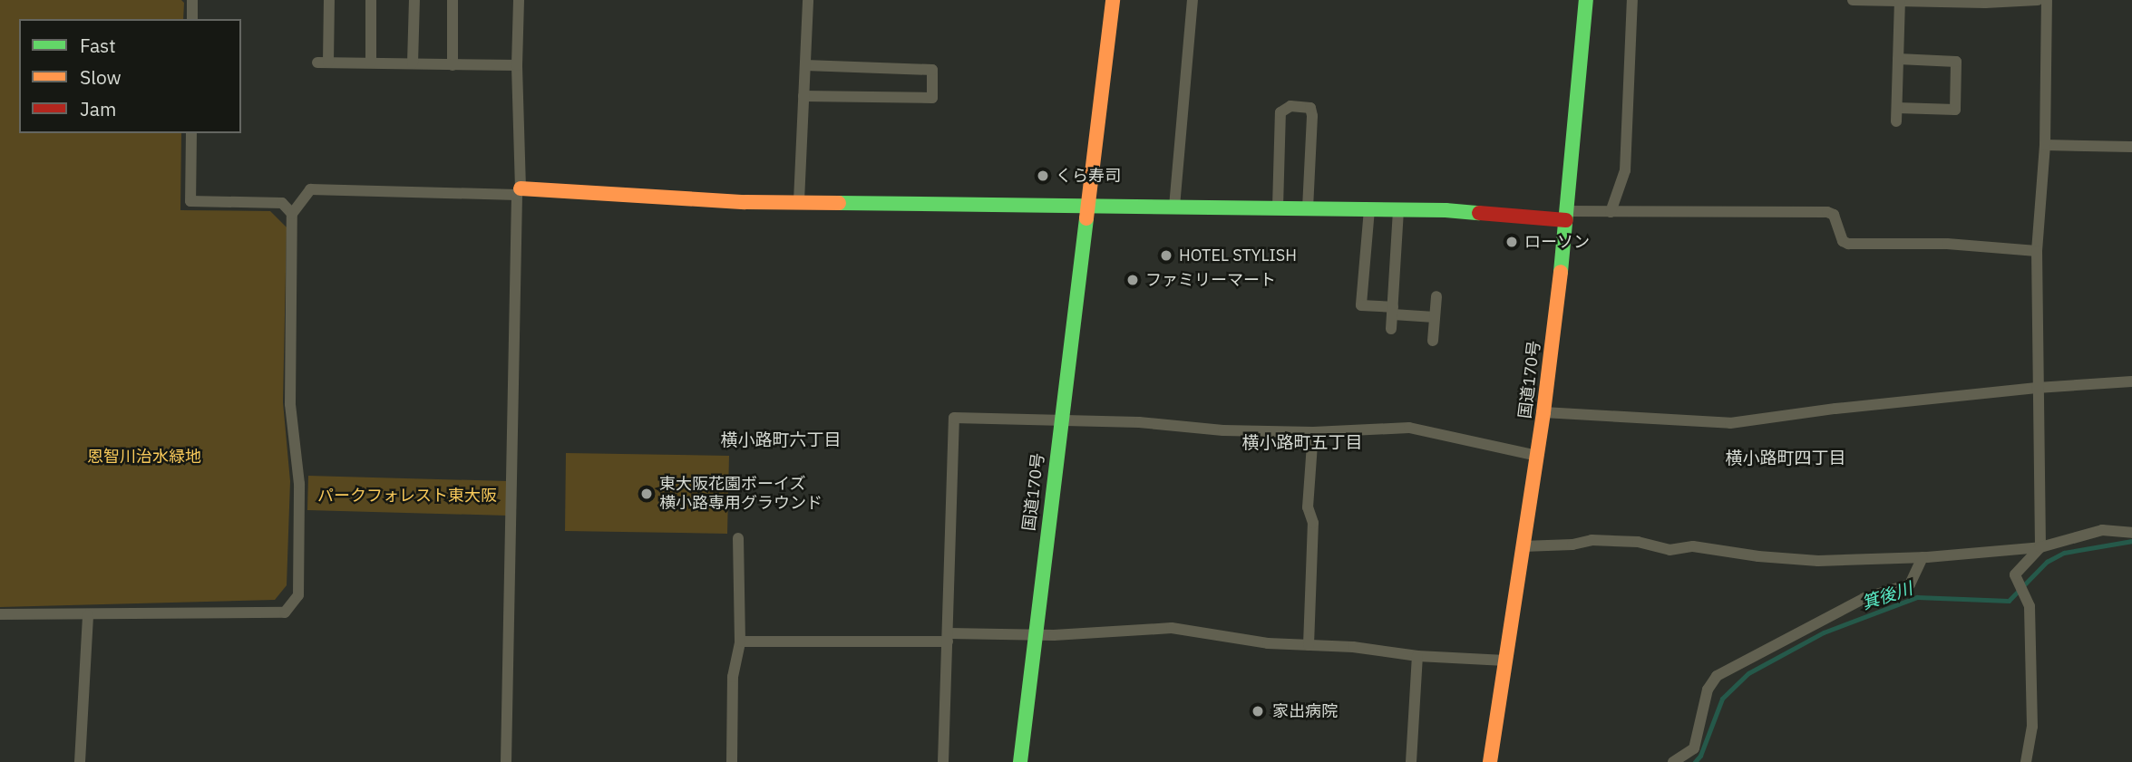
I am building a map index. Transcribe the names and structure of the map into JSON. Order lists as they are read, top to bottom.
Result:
{
  "streets": {
    "main road": ["国道170号"]
  },
  "districts": ["横小路町六丁目", "横小路町五丁目", "横小路町四丁目"],
  "water": ["箕後川"],
  "parks": ["恩智川治水緑地", "パークフォレスト東大阪"],
  "places": [
    "くら寿司",
    "ローソン",
    "HOTEL STYLISH",
    "ファミリーマート",
    "東大阪花園ボーイズ 横小路専用グラウンド",
    "家出病院"
  ],
  "legend": ["Fast", "Slow", "Jam"]
}
